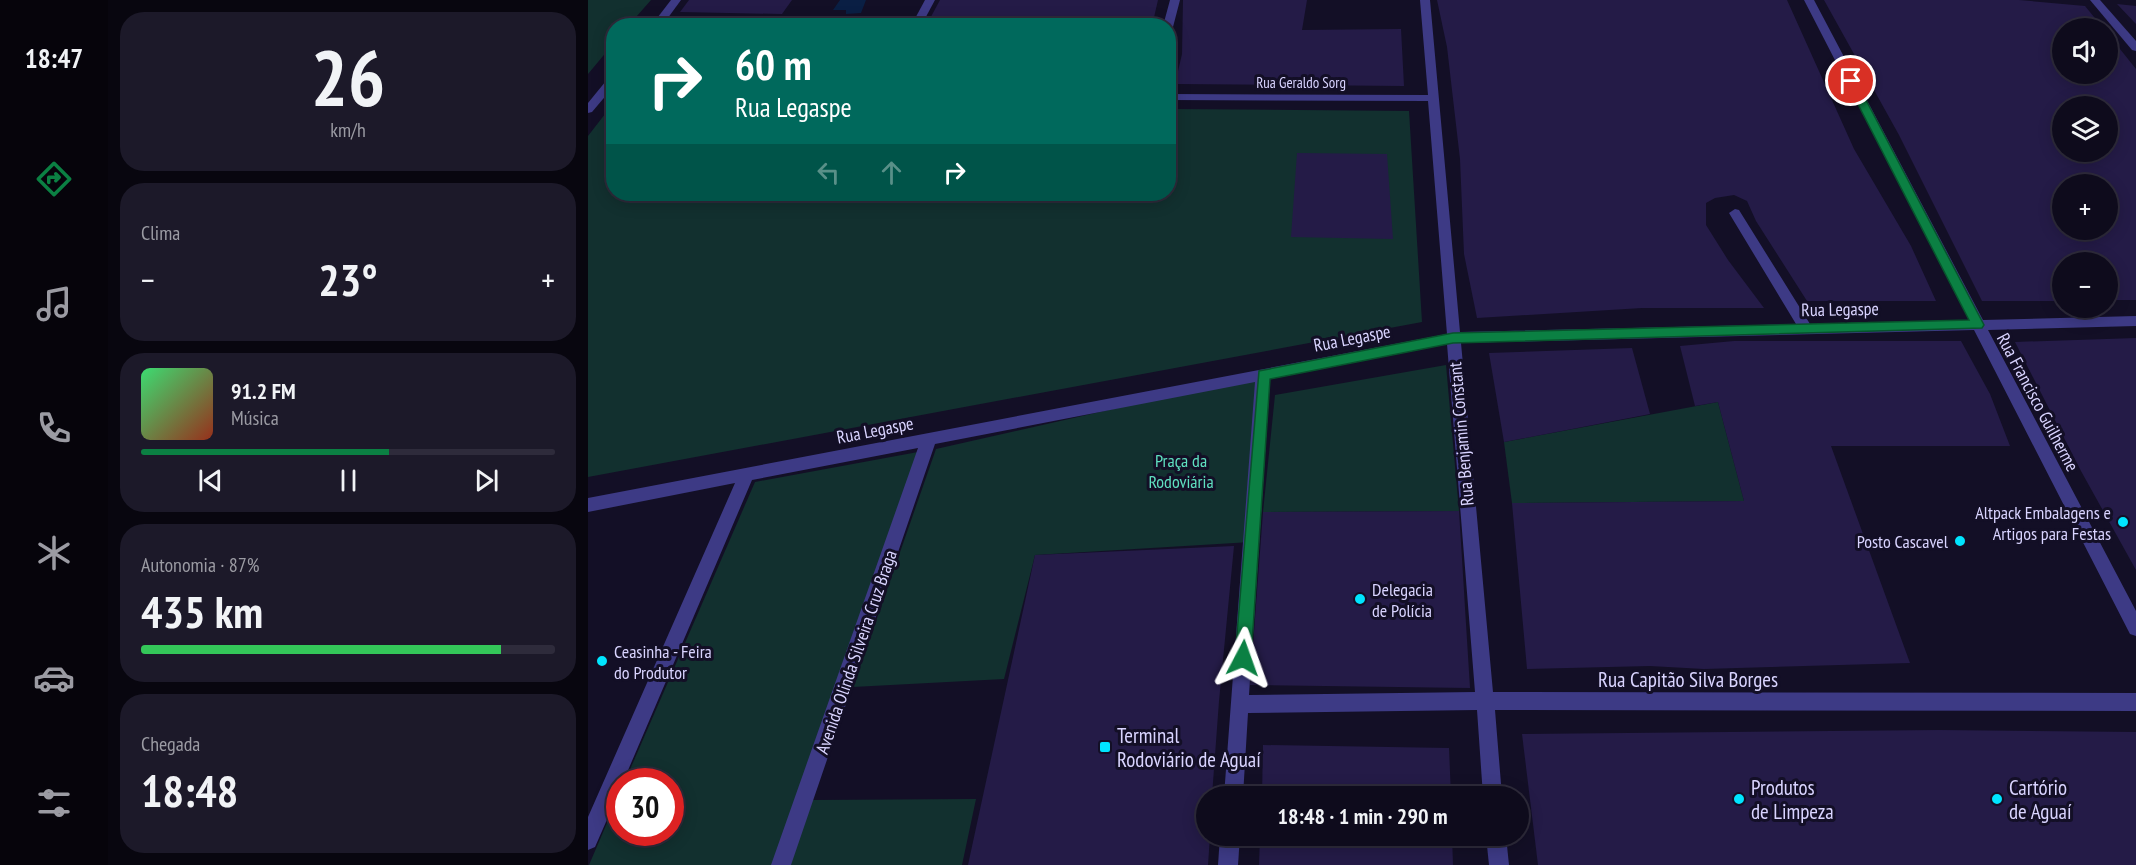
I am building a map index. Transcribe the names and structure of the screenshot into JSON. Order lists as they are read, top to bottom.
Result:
{
  "streets": {
    "street": [
      "Rua Geraldo Sorg",
      "Rua Legaspe",
      "Rua Francisco Guilherme",
      "Rua Benjamin Constant",
      "Avenida Olinda Silveira Cruz Braga",
      "Rua Capitão Silva Borges"
    ]
  },
  "crossings": [
    ["Rua Geraldo Sorg", "Rua Benjamin Constant"],
    ["Rua Legaspe", "Rua Francisco Guilherme"],
    ["Rua Legaspe", "Rua Benjamin Constant"],
    ["Rua Legaspe", "Avenida Olinda Silveira Cruz Braga"],
    ["Rua Benjamin Constant", "Rua Capitão Silva Borges"]
  ],
  "parks": ["Praça da Rodoviária"],
  "places": {
    "other": [
      "Altpack Embalagens e Artigos para Festas",
      "Posto Cascavel",
      "Delegacia de Polícia",
      "Ceasinha - Feira do Produtor",
      "Produtos de Limpeza",
      "Cartório de Aguaí"
    ],
    "transit": ["Terminal Rodoviário de Aguaí"]
  },
  "page": {
    "tabs": "18:47",
    "tile": [
      ["26", "km/h"],
      "Clima",
      ["Autonomia · 87%", "435 km"],
      ["Chegada", "18:48"]
    ],
    "map_buttons": ["+", "−"],
    "turn": ["60 m", "Rua Legaspe"],
    "heat": ["−", "23°", "+"],
    "song": ["91.2 FM", "Música"],
    "limit": "30",
    "trip": "18:48 · 1 min · 290 m"
  }
}
